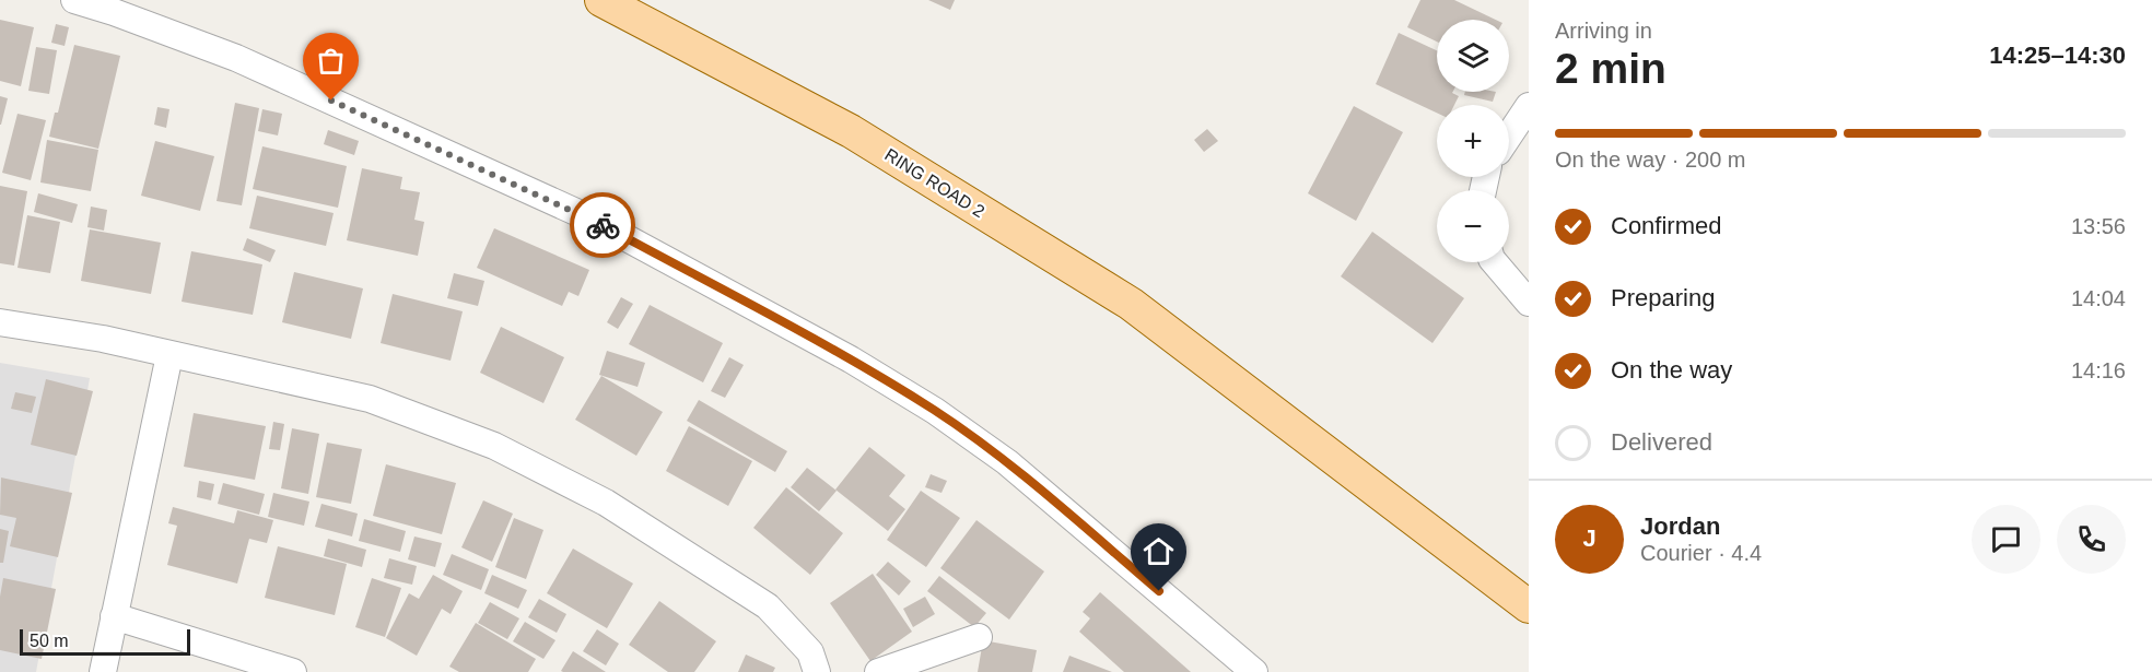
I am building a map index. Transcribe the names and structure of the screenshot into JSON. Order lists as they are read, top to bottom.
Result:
{
  "streets": {
    "main road": ["RING ROAD 2"]
  },
  "scale_bar": "50 m",
  "page": {
    "heading": ["2 min", "Arriving in", "14:25–14:30"],
    "panel": ["Jordan", "Courier · 4.4"],
    "map_buttons": ["+", "−"],
    "bar": "On the way · 200 m",
    "list": [
      ["Confirmed", "13:56"],
      ["Preparing", "14:04"],
      ["On the way", "14:16"],
      "Delivered"
    ],
    "round": "J",
    "scale": "50 m"
  }
}
